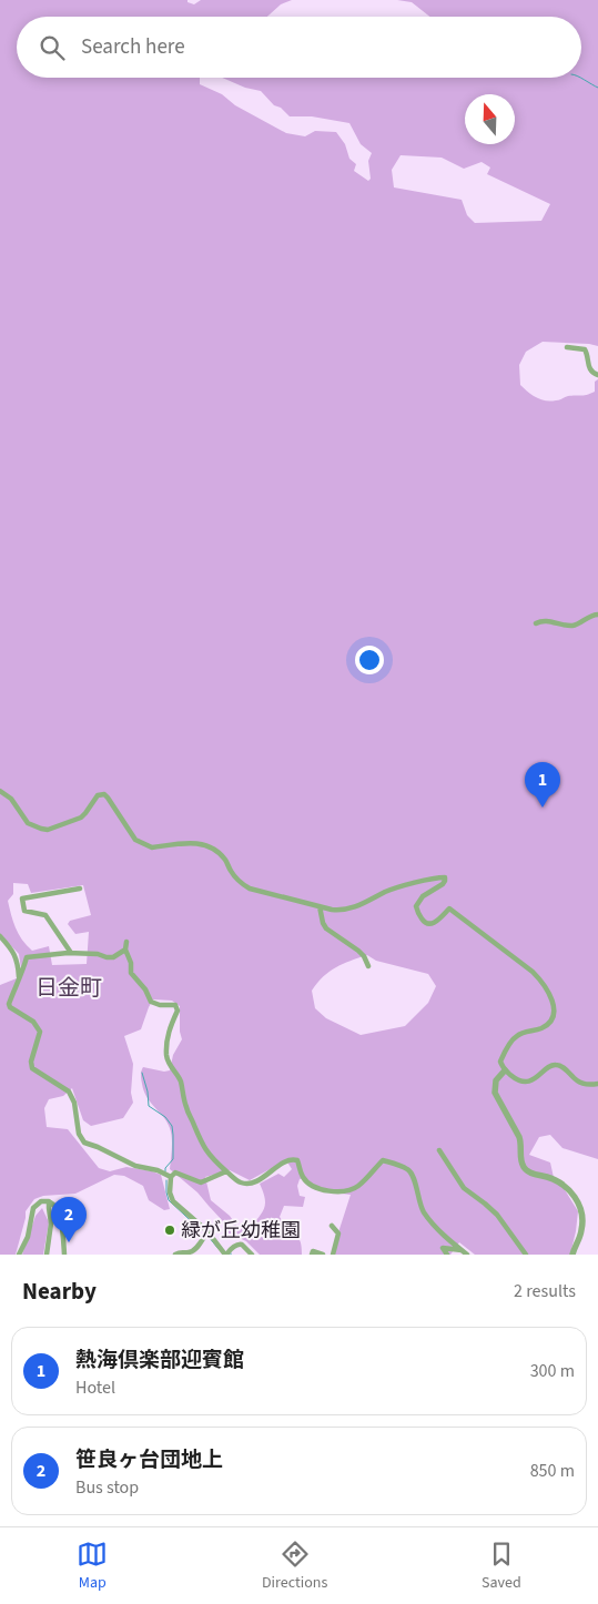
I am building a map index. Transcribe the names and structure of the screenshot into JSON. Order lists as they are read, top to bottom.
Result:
{
  "districts": ["日金町"],
  "places": ["緑が丘幼稚園"],
  "north": "top",
  "page": {
    "search": "Search here",
    "pins": ["1", "2"],
    "heading": ["Nearby", "2 results"],
    "list": [
      {
        "mark": "1",
        "name": "熱海倶楽部迎賓館",
        "note": "Hotel",
        "value": "300 m"
      },
      {
        "mark": "2",
        "name": "笹良ヶ台団地上",
        "note": "Bus stop",
        "value": "850 m"
      }
    ],
    "nav": ["Map", "Directions", "Saved"]
  }
}
